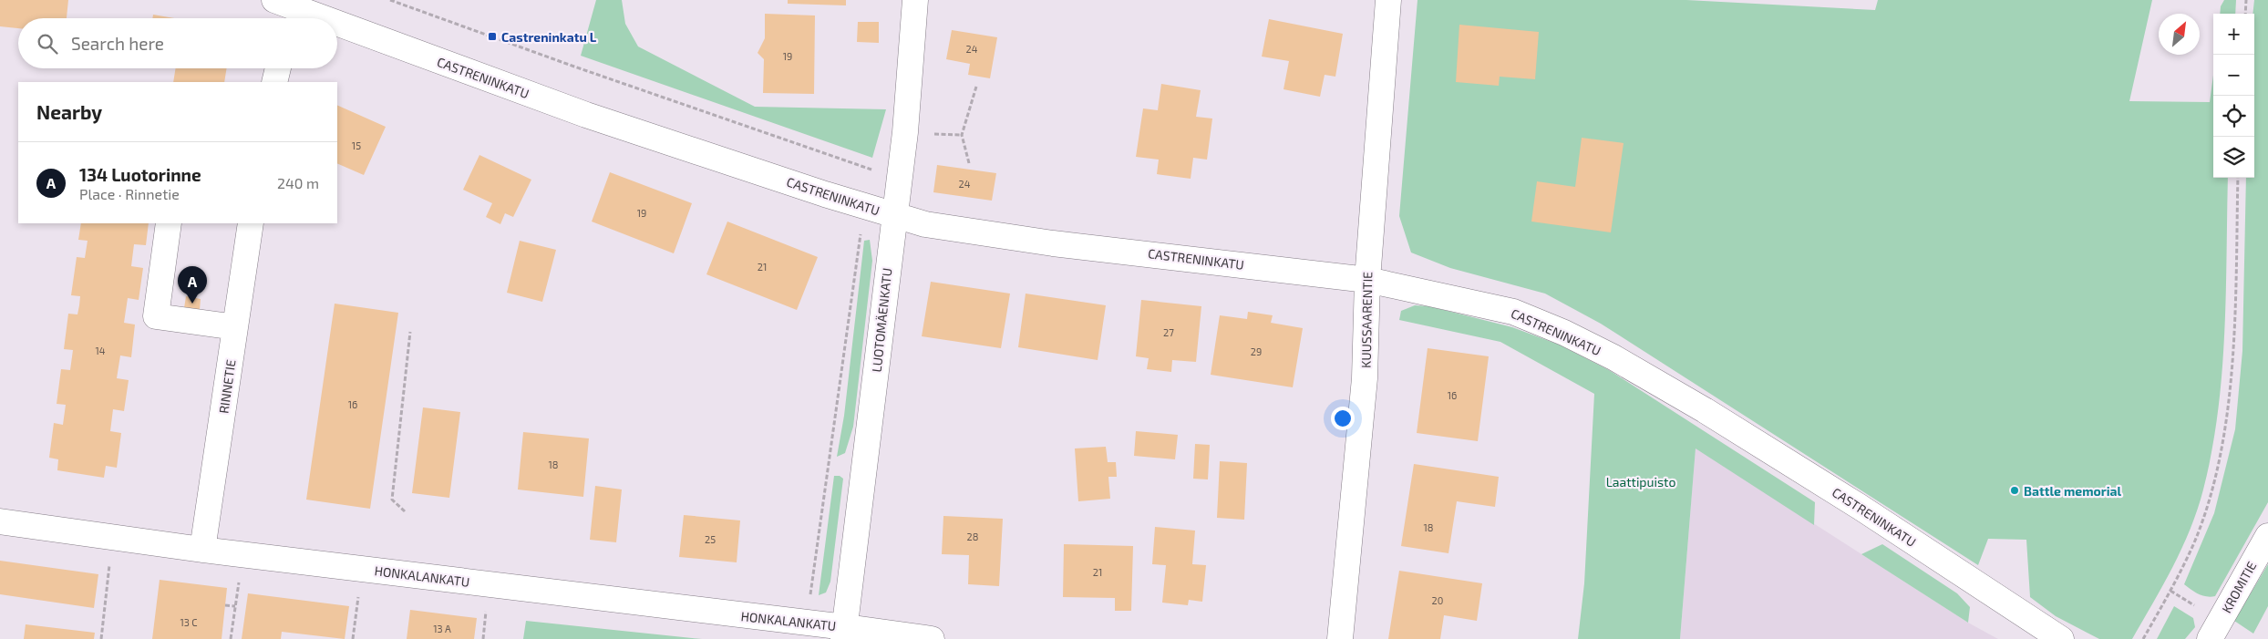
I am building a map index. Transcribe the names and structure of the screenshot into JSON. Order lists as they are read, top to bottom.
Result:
{
  "streets": {
    "street": [
      "CASTRENINKATU",
      "LUOTOMÄENKATU",
      "KUUSSAARENTIE",
      "RINNETIE",
      "HONKALANKATU",
      "KROMITIE"
    ]
  },
  "crossings": [
    ["CASTRENINKATU", "LUOTOMÄENKATU"],
    ["CASTRENINKATU", "KUUSSAARENTIE"],
    ["LUOTOMÄENKATU", "HONKALANKATU"],
    ["RINNETIE", "HONKALANKATU"]
  ],
  "parks": ["Laattipuisto"],
  "places": {
    "transit": ["Castreninkatu L"],
    "other": ["Battle memorial"]
  },
  "house_numbers": [
    "24",
    "19",
    "15",
    "24",
    "19",
    "21",
    "27",
    "14",
    "29",
    "16",
    "16",
    "18",
    "18",
    "28",
    "25",
    "21",
    "20",
    "13 C",
    "13 A"
  ],
  "north": "top right",
  "page": {
    "map_buttons": ["+", "−"],
    "search": "Search here",
    "heading": "Nearby",
    "list": [
      {
        "mark": "A",
        "name": "134 Luotorinne",
        "note": "Place · Rinnetie",
        "value": "240 m"
      }
    ],
    "pins": "A"
  }
}
